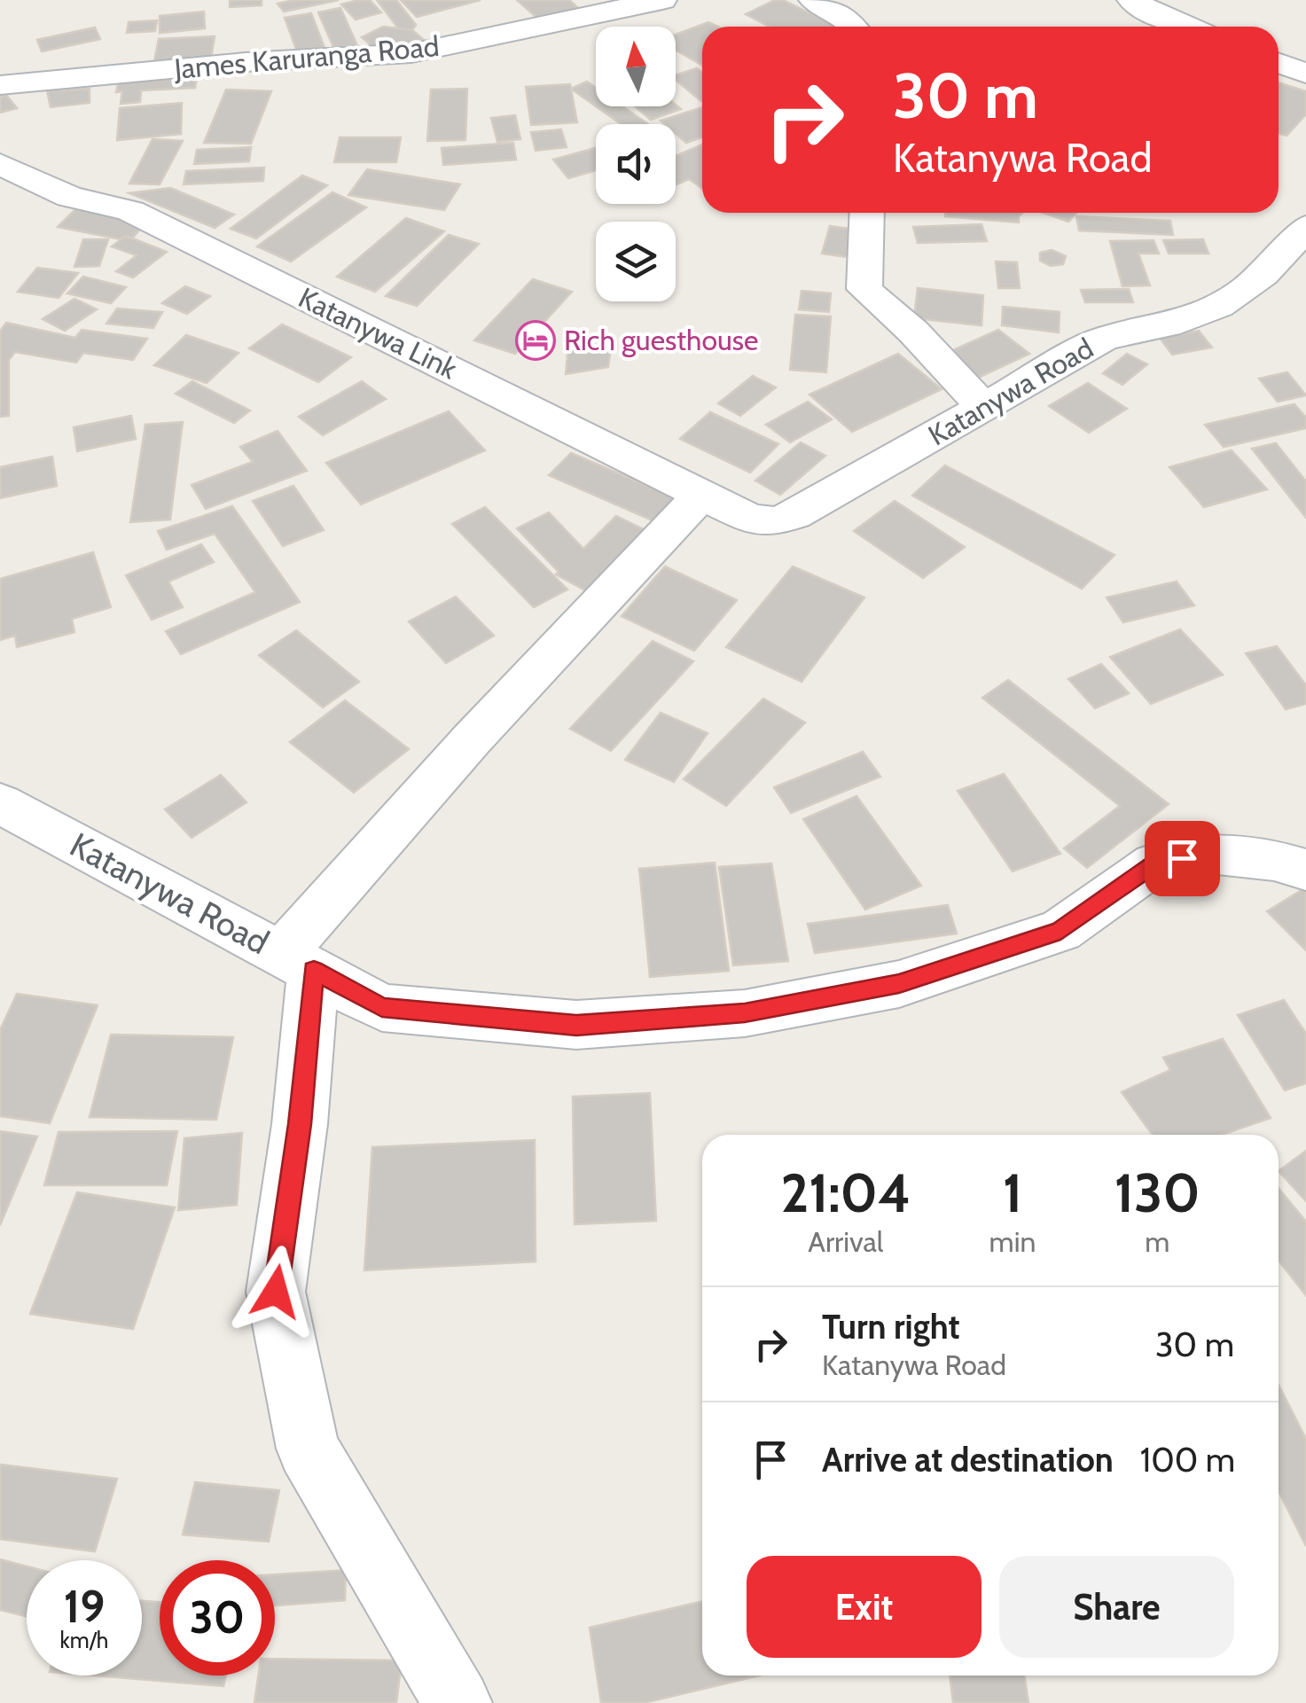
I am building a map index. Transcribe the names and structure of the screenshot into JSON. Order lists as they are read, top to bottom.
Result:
{
  "streets": {
    "street": ["James Karuranga Road", "Katanywa Link", "Katanywa Road"]
  },
  "crossings": [
    ["Katanywa Link", "Katanywa Road"]
  ],
  "places": {
    "hotel": ["Rich guesthouse"]
  },
  "north": "top",
  "page": {
    "turn": ["30 m", "Katanywa Road"],
    "eta": [
      "21:04",
      "Arrival",
      "1",
      "min",
      "130",
      "m"
    ],
    "list": [
      {
        "name": "Turn right",
        "note": "Katanywa Road",
        "value": "30 m"
      },
      {
        "name": "Arrive at destination",
        "value": "100 m"
      }
    ],
    "buttons": ["Exit", "Share"],
    "speed": "19 km/h",
    "limit": "30"
  }
}
